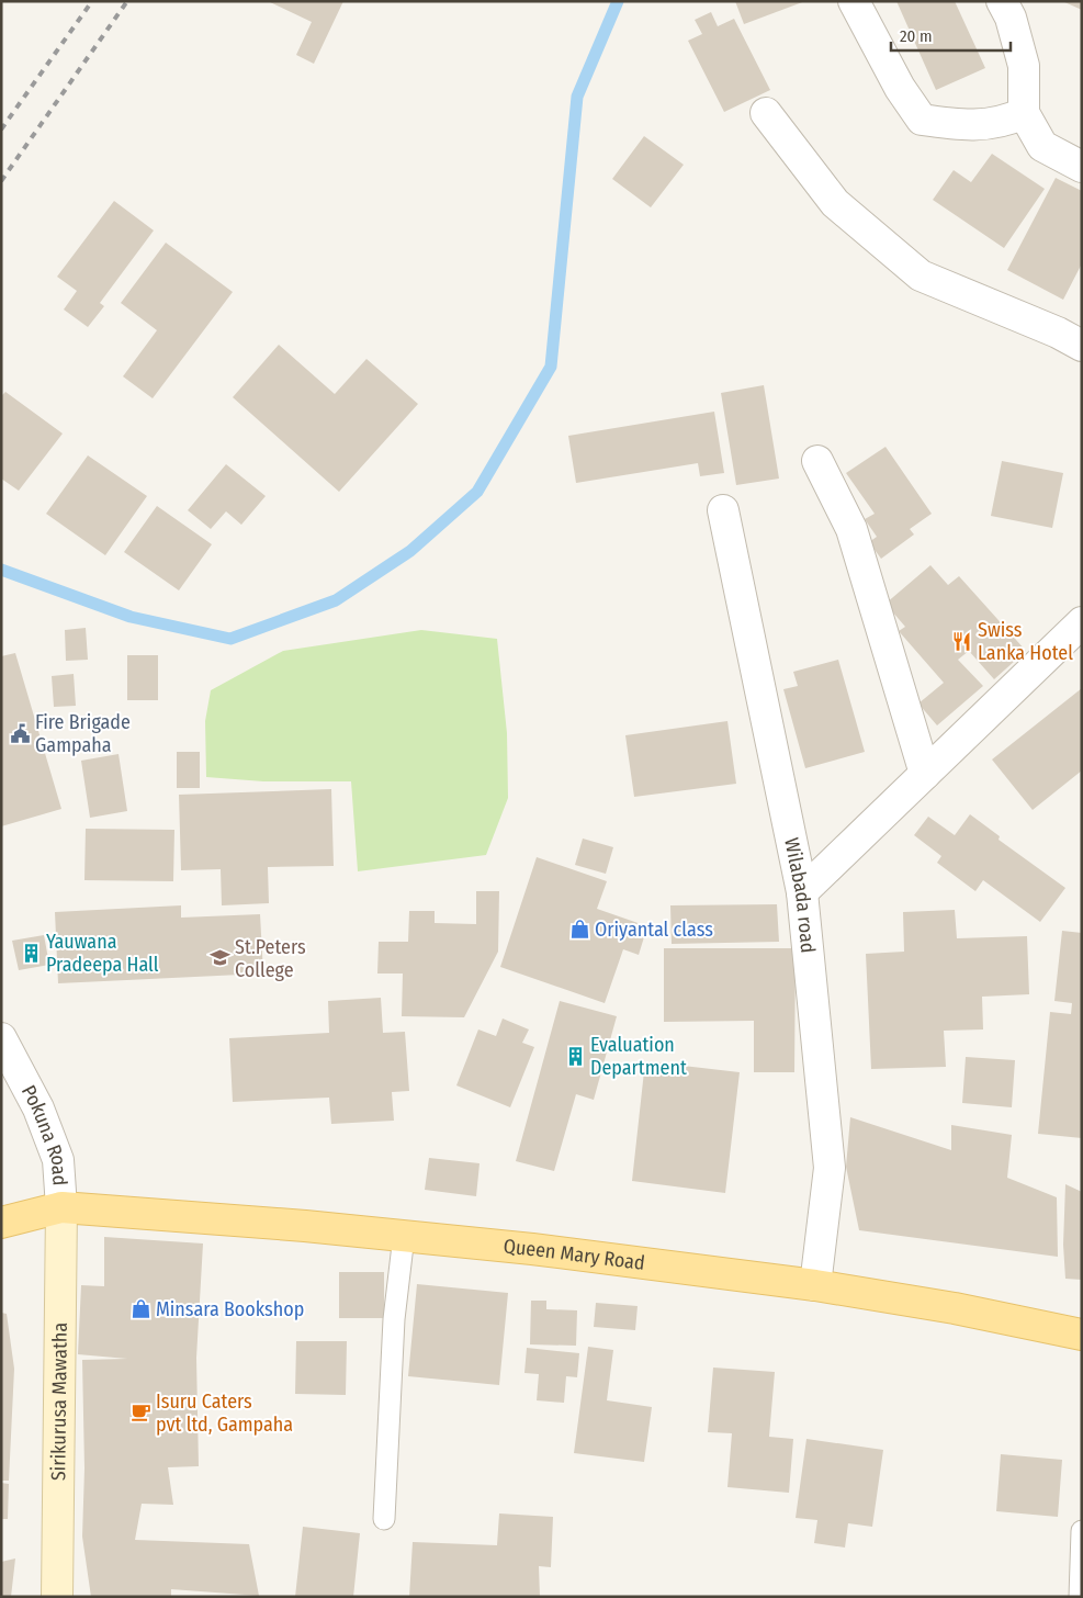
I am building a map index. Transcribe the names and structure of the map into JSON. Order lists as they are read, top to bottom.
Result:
{
  "streets": {
    "main road": ["Queen Mary Road"],
    "street": ["Wilabada road", "Pokuna Road", "Sirikurusa Mawatha"]
  },
  "crossings": [
    ["Wilabada road", "Queen Mary Road"],
    ["Pokuna Road", "Queen Mary Road"],
    ["Pokuna Road", "Sirikurusa Mawatha"],
    ["Queen Mary Road", "Sirikurusa Mawatha"]
  ],
  "places": {
    "restaurant": ["Swiss Lanka Hotel"],
    "public building": ["Fire Brigade Gampaha"],
    "shop": ["Oriyantal class", "Minsara Bookshop"],
    "building": ["Yauwana Pradeepa Hall", "Evaluation Department"],
    "school or university": ["St.Peters College"],
    "cafe": ["Isuru Caters pvt ltd, Gampaha"]
  },
  "scale_bar": "20 m"
}
